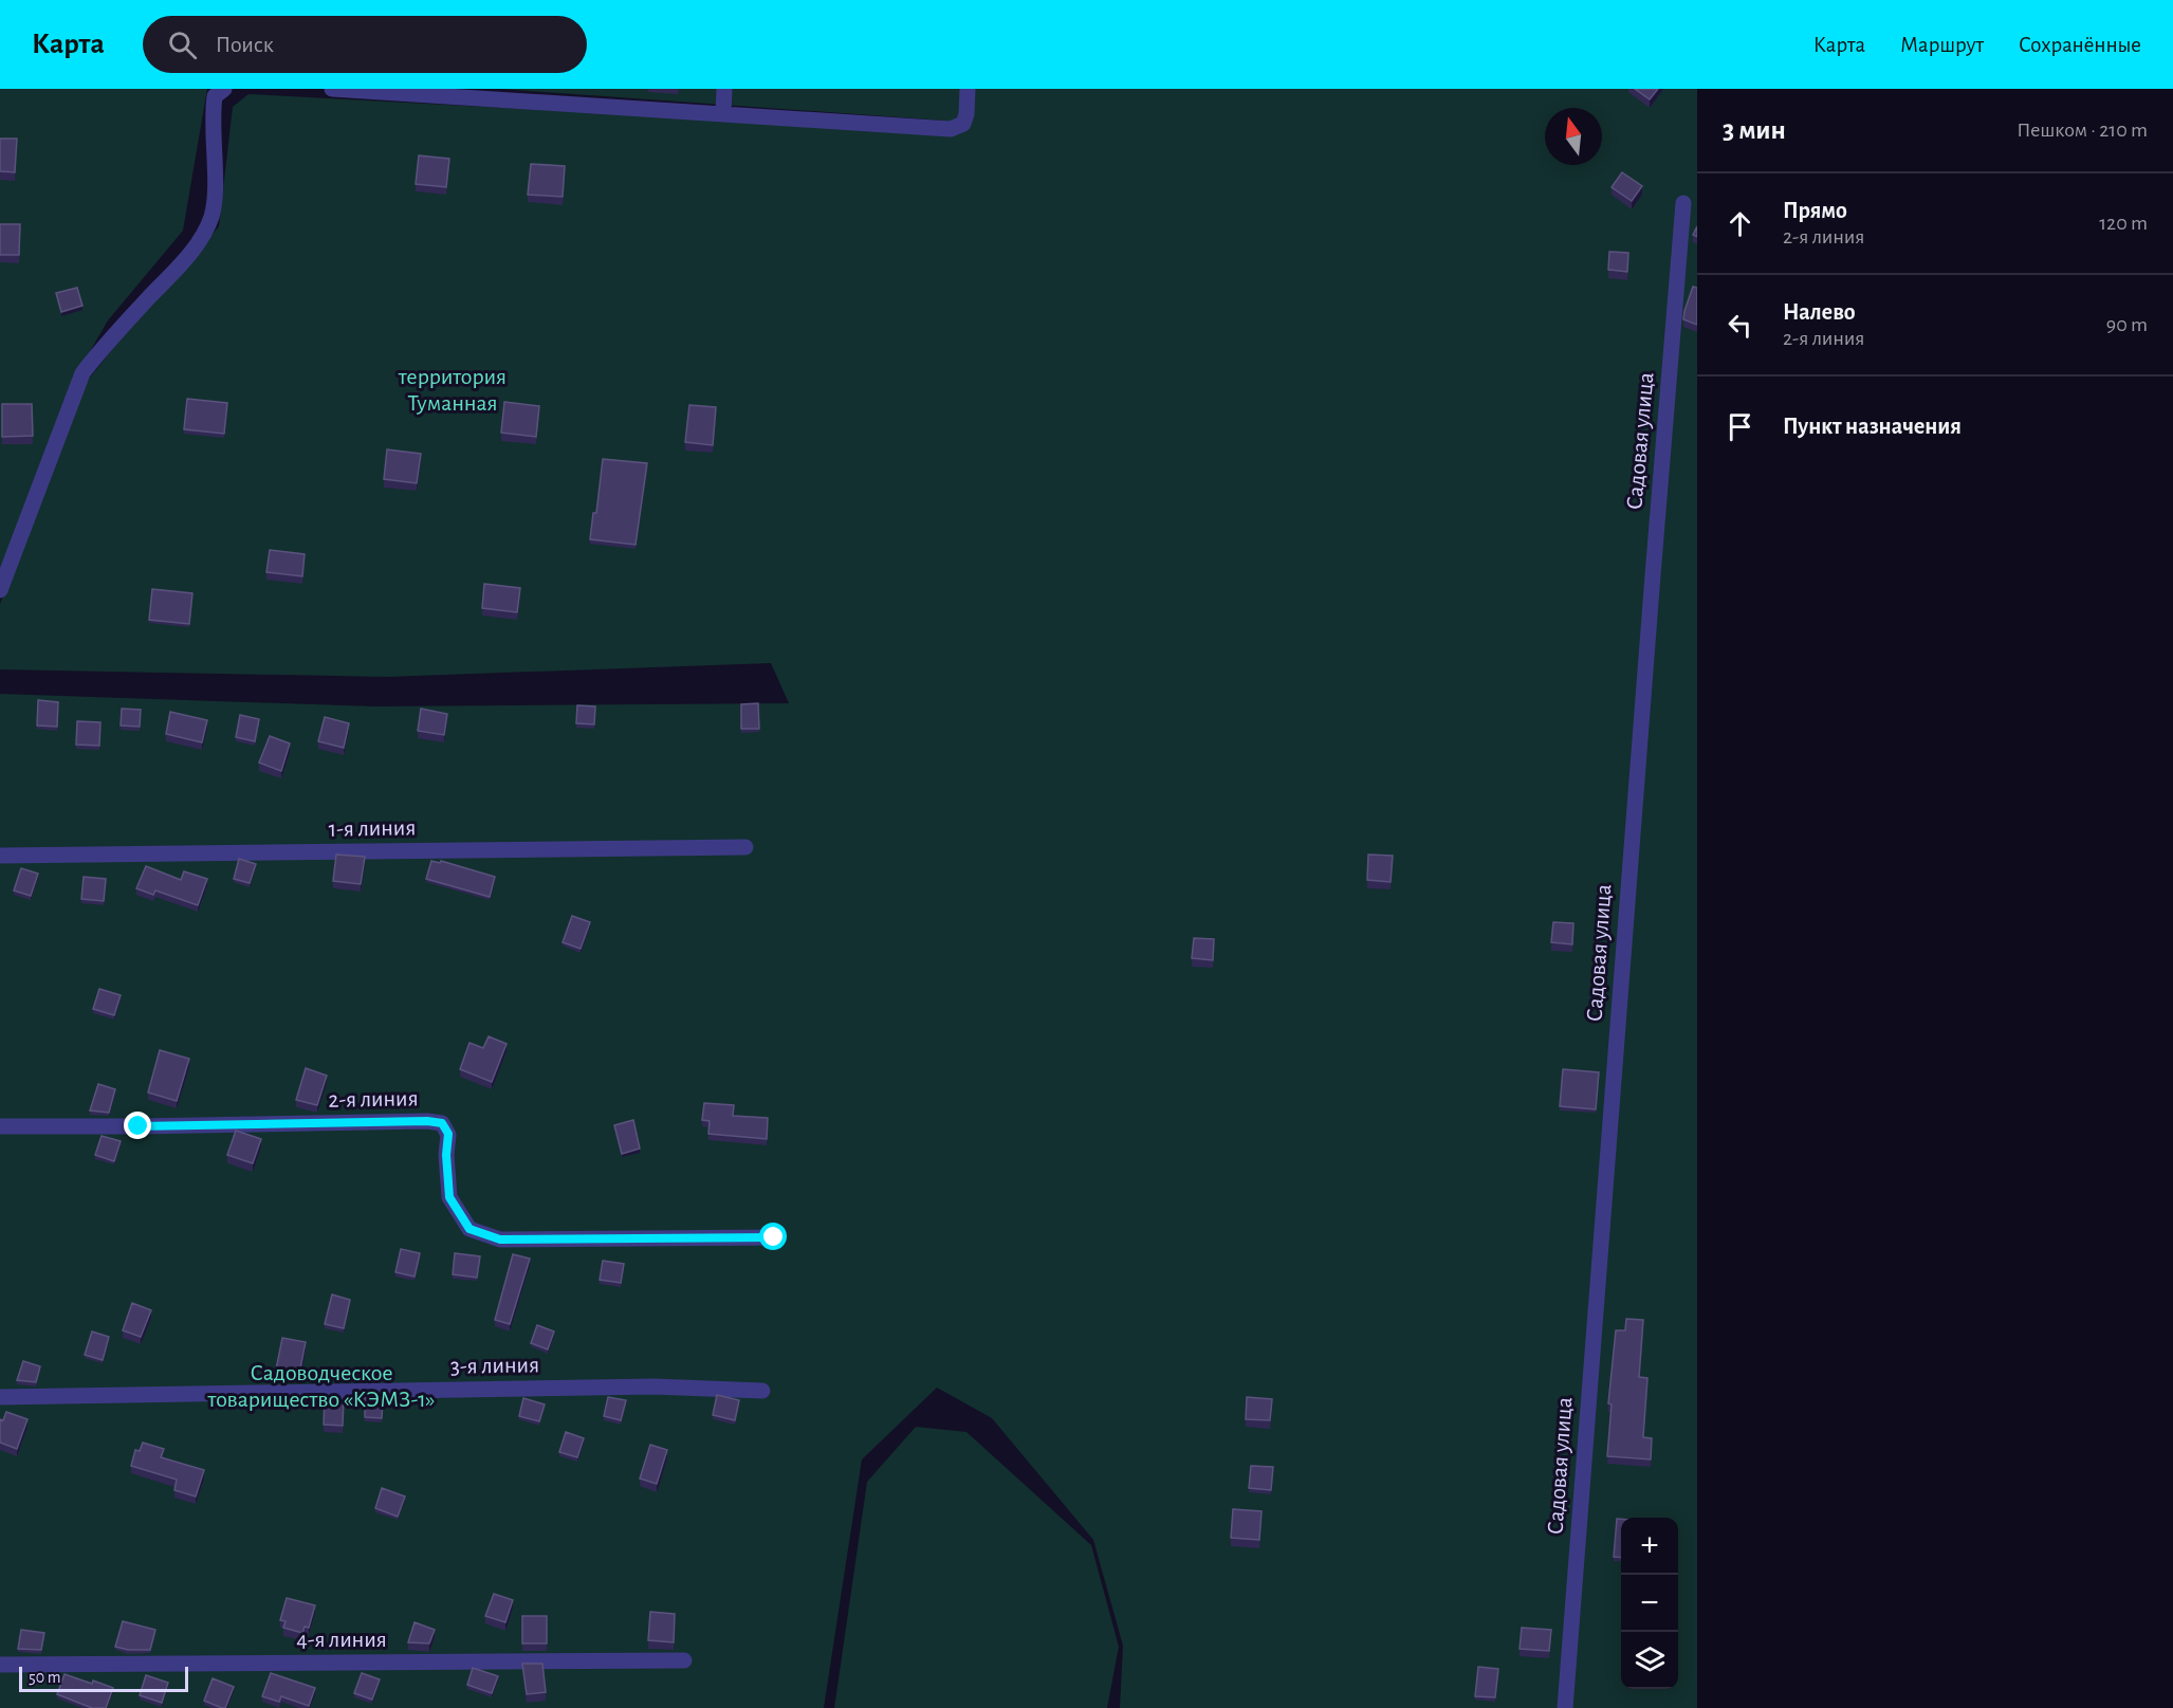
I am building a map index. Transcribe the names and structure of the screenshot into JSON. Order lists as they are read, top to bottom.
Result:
{
  "streets": {
    "street": [
      "Садовая улица",
      "1-я линия",
      "2-я линия",
      "3-я линия",
      "4-я линия"
    ]
  },
  "parks": ["территория Туманная", "Садоводческое товарищество «КЭМЗ-1»"],
  "scale_bar": "50 m",
  "north": "top",
  "page": {
    "header": "Карта",
    "search": "Поиск",
    "nav": ["Карта", "Маршрут", "Сохранённые"],
    "heading": ["3 мин", "Пешком · 210 m"],
    "list": [
      ["Прямо", "2-я линия", "120 m"],
      ["Налево", "2-я линия", "90 m"],
      "Пункт назначения"
    ],
    "map_buttons": ["+", "−"],
    "scale": "50 m"
  }
}
